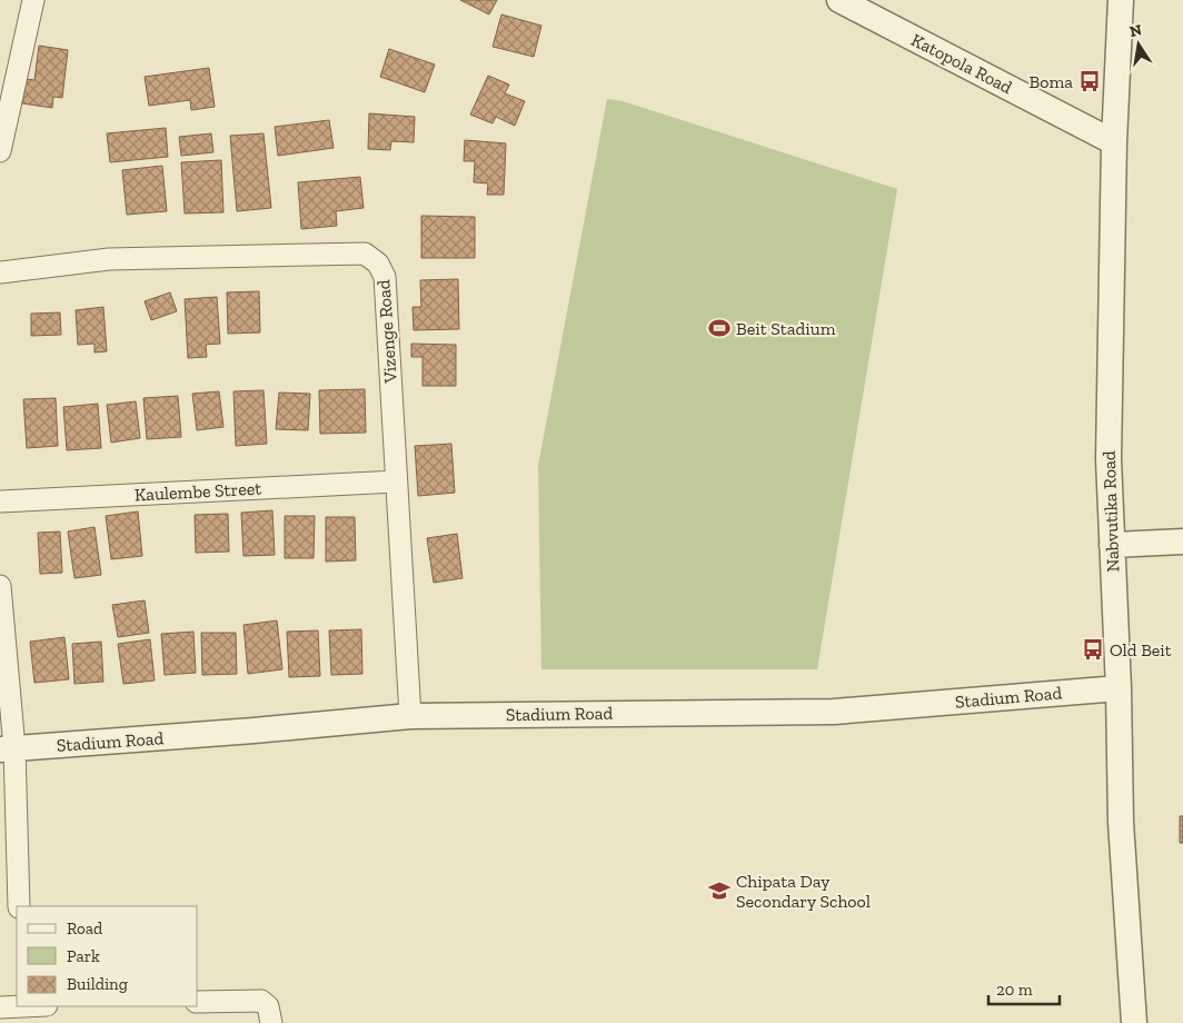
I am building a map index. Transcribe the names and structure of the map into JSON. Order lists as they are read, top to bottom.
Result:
{
  "streets": {
    "street": [
      "Katopola Road",
      "Vizenge Road",
      "Kaulembe Street",
      "Nabvutika Road",
      "Stadium Road"
    ]
  },
  "crossings": [
    ["Katopola Road", "Nabvutika Road"],
    ["Vizenge Road", "Kaulembe Street"],
    ["Vizenge Road", "Stadium Road"],
    ["Nabvutika Road", "Stadium Road"]
  ],
  "places": {
    "bus stop": ["Boma", "Old Beit"],
    "sports": ["Beit Stadium"],
    "school or university": ["Chipata Day Secondary School"]
  },
  "legend": ["Road", "Park", "Building"],
  "scale_bar": "20 m",
  "north": "top"
}
